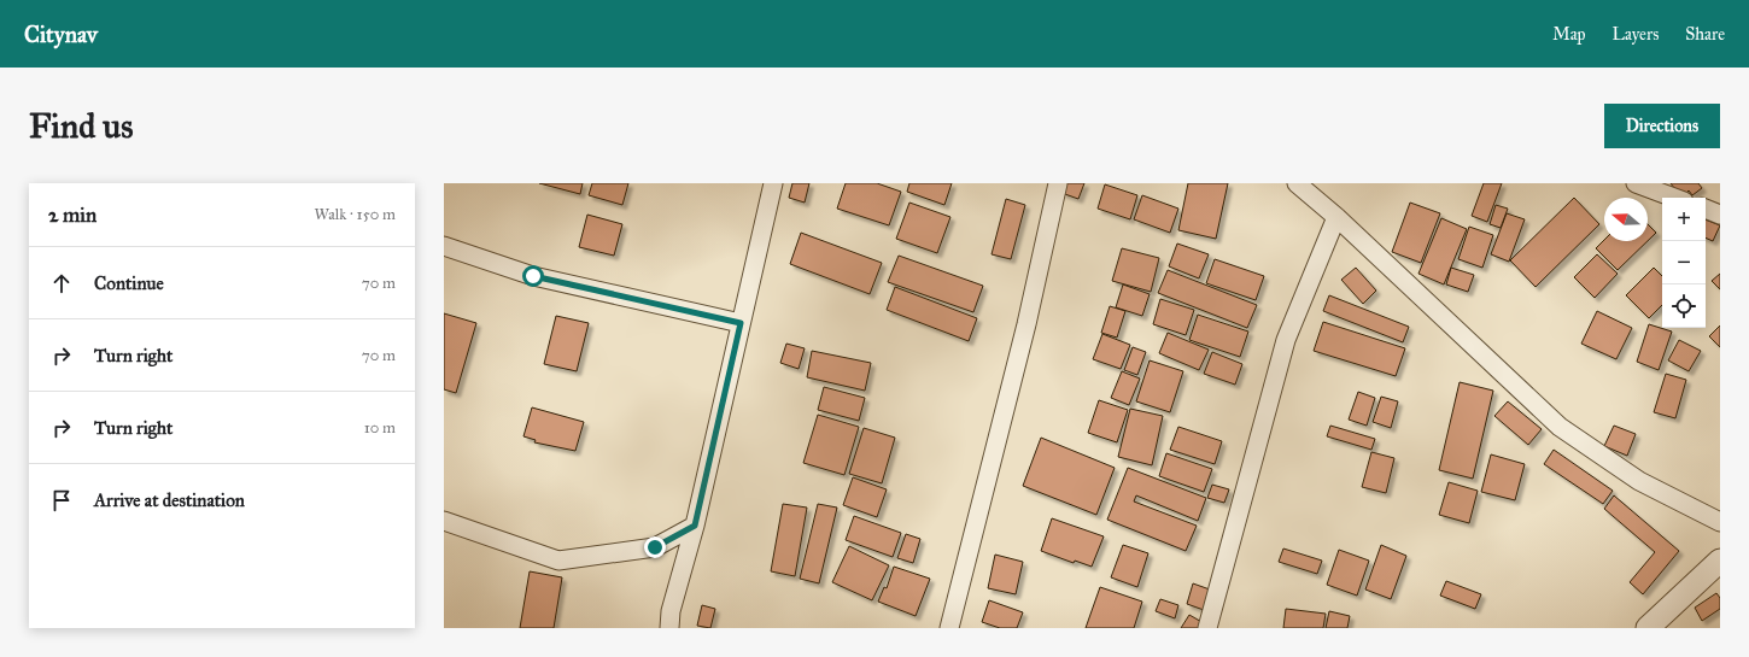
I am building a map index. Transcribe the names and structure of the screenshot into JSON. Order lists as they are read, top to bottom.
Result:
{
  "north": "left",
  "page": {
    "header": "Citynav",
    "nav": ["Map", "Layers", "Share"],
    "buttons": "Directions",
    "title": "Find us",
    "heading": ["2 min", "Walk · 150 m"],
    "map_buttons": ["+", "−"],
    "list": [
      ["Continue", "70 m"],
      ["Turn right", "70 m"],
      ["Turn right", "10 m"],
      "Arrive at destination"
    ]
  }
}
